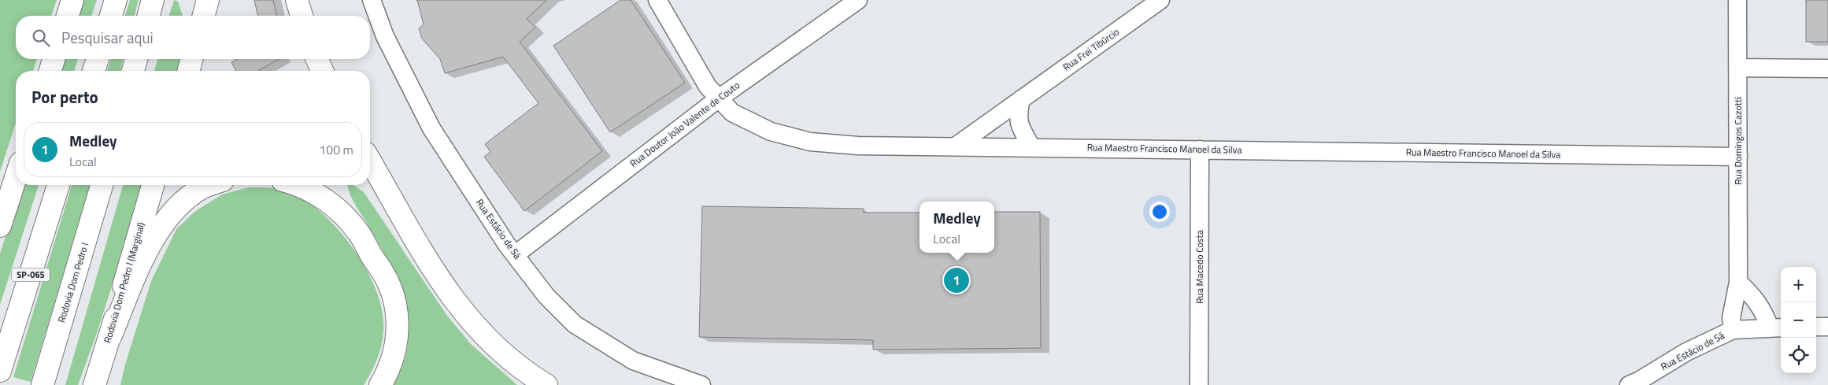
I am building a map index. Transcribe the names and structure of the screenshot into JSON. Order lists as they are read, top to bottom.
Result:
{
  "streets": {
    "highway": ["SP-065", "Rodovia Dom Pedro I", "Rodovia Dom Pedro I (Marginal)"],
    "street": [
      "Rua Frei Tibúrcio",
      "Rua Doutor João Valente de Couto",
      "Rua Domingos Cazotti",
      "Rua Maestro Francisco Manoel da Silva",
      "Rua Estácio de Sá",
      "Rua Macedo Costa"
    ]
  },
  "crossings": [
    ["Rua Frei Tibúrcio", "Rua Maestro Francisco Manoel da Silva"],
    ["Rua Doutor João Valente de Couto", "Rua Maestro Francisco Manoel da Silva"],
    ["Rua Doutor João Valente de Couto", "Rua Estácio de Sá"],
    ["Rua Domingos Cazotti", "Rua Maestro Francisco Manoel da Silva"],
    ["Rua Domingos Cazotti", "Rua Estácio de Sá"],
    ["Rua Maestro Francisco Manoel da Silva", "Rua Macedo Costa"]
  ],
  "page": {
    "search": "Pesquisar aqui",
    "heading": "Por perto",
    "list": [
      {
        "mark": "1",
        "name": "Medley",
        "note": "Local",
        "value": "100 m"
      }
    ],
    "popup": ["Medley", "Local"],
    "pins": "1",
    "map_buttons": ["+", "−"]
  }
}
